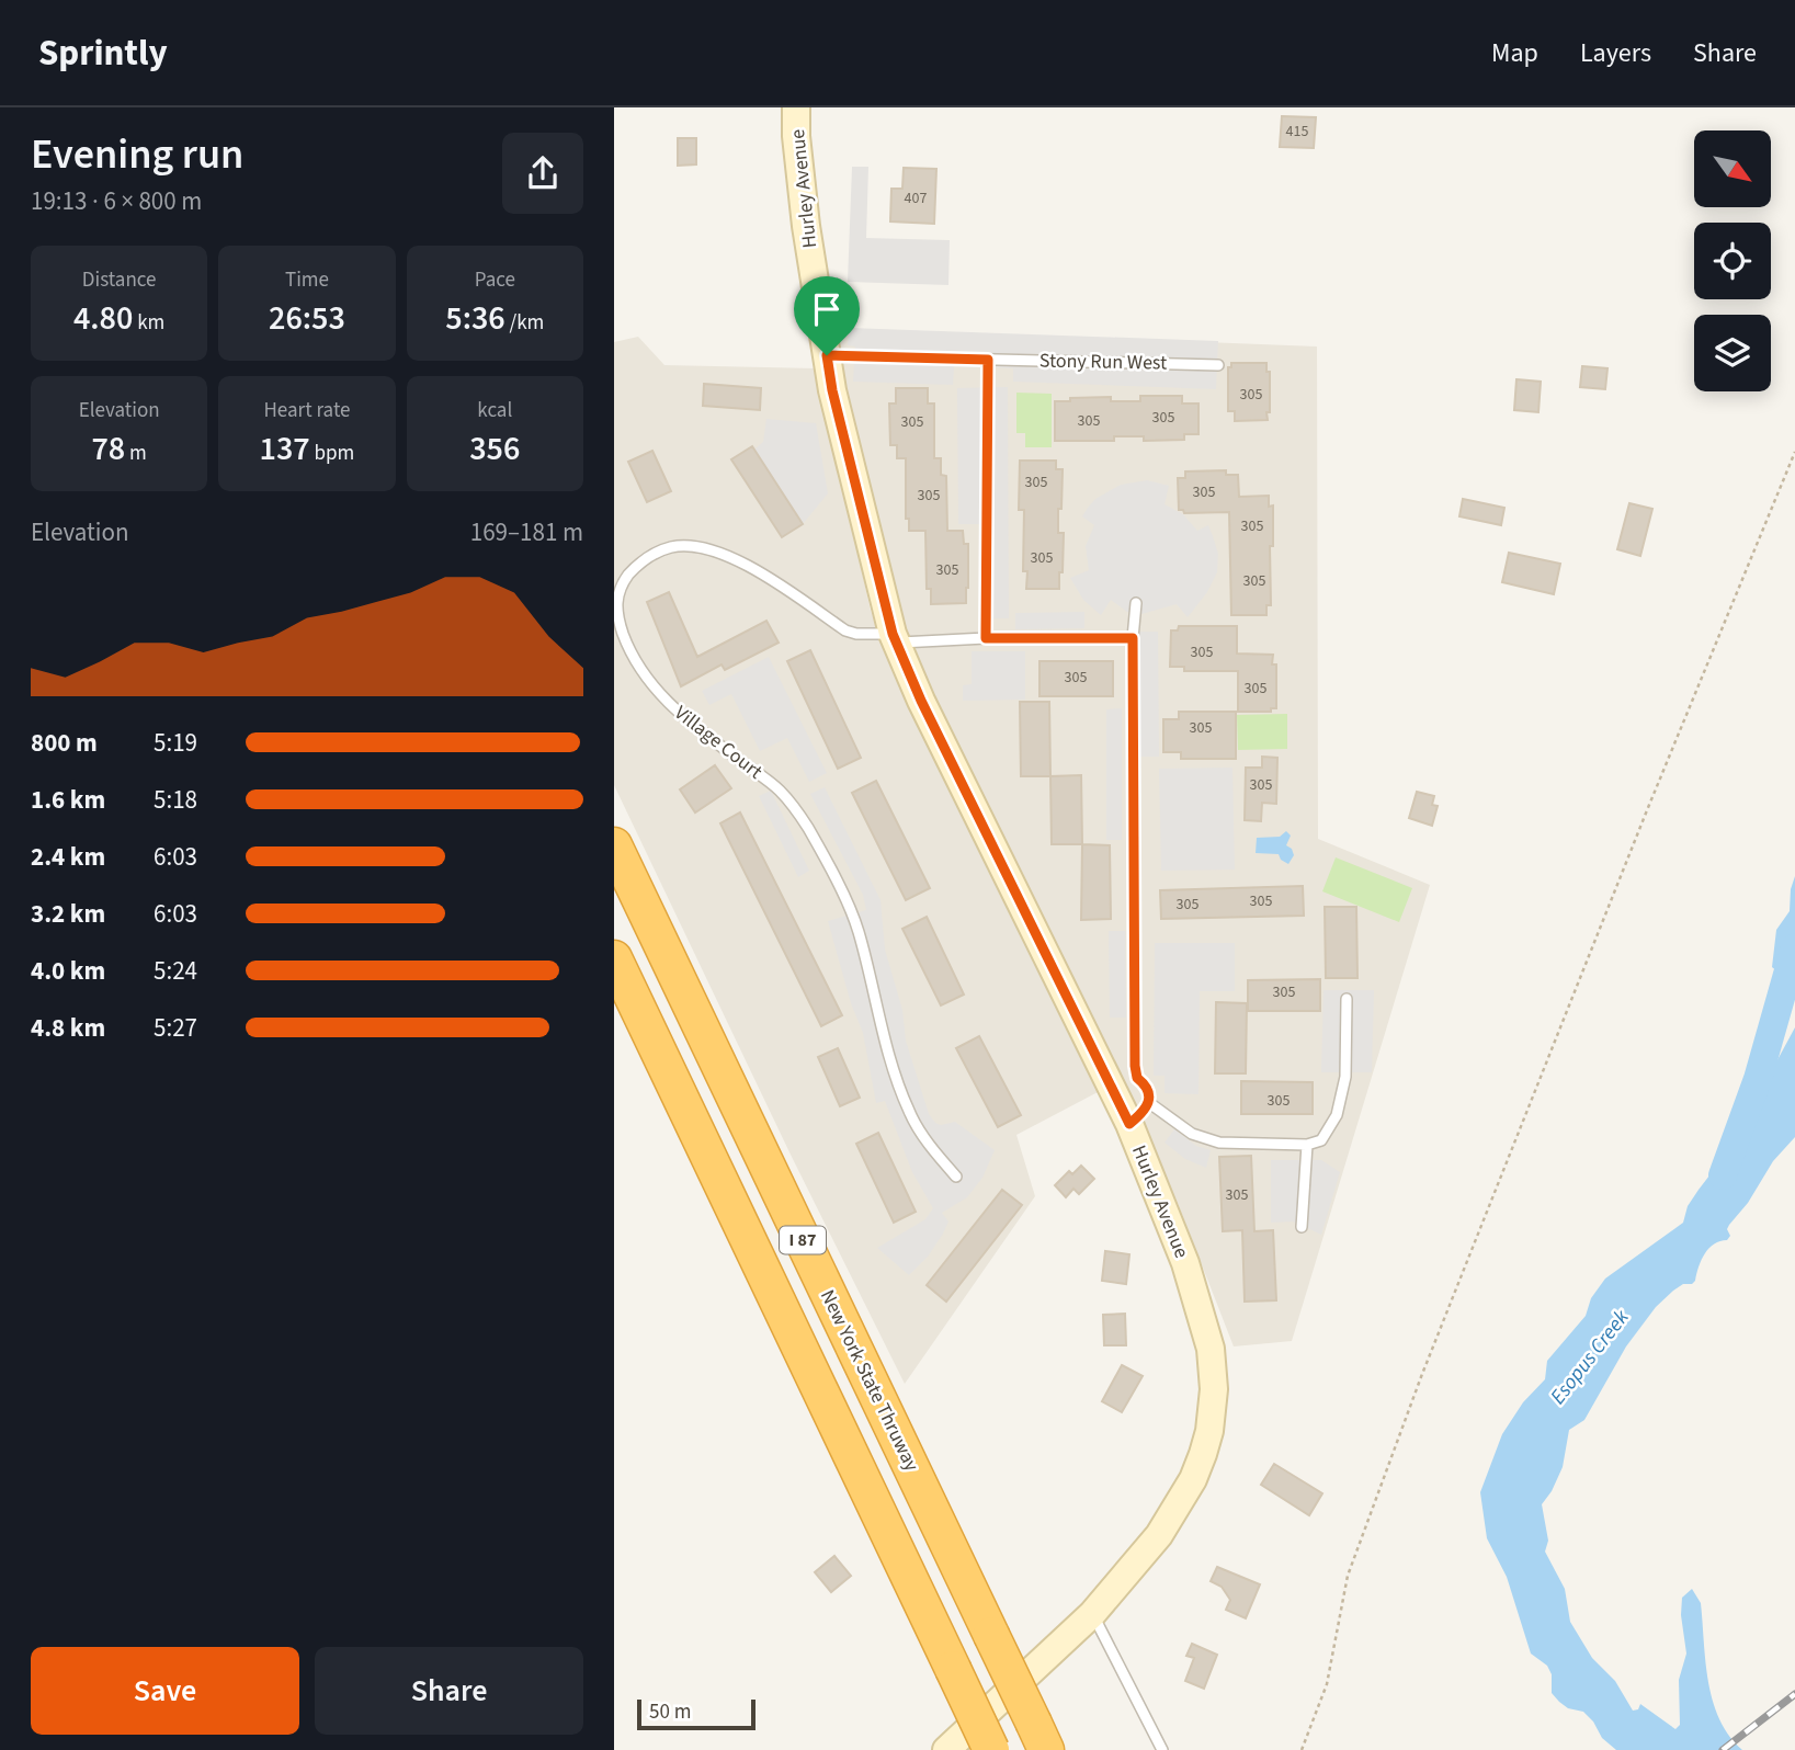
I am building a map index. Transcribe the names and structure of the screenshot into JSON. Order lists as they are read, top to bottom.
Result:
{
  "streets": {
    "highway": ["I 87", "New York State Thruway"],
    "street": ["Hurley Avenue"],
    "lane": ["Stony Run West", "Village Court"]
  },
  "crossings": [
    ["Hurley Avenue", "Stony Run West"],
    ["Hurley Avenue", "Village Court"]
  ],
  "water": ["Esopus Creek"],
  "house_numbers": [
    "415",
    "407",
    "305",
    "305",
    "305",
    "305",
    "305",
    "305",
    "305",
    "305",
    "305",
    "305",
    "305",
    "305",
    "305",
    "305",
    "305",
    "305",
    "305",
    "305",
    "305",
    "305",
    "305"
  ],
  "scale_bar": "50 m",
  "north": "bottom right",
  "page": {
    "header": "Sprintly",
    "nav": ["Map", "Layers", "Share"],
    "heading": ["Evening run", "19:13 · 6 × 800 m"],
    "stats": [
      ["Distance", "4.80 km"],
      ["Time", "26:53"],
      ["Pace", "5:36 /km"],
      ["Elevation", "78 m"],
      ["Heart rate", "137 bpm"],
      ["kcal", "356"]
    ],
    "chart": ["Elevation", "169–181 m"],
    "list": [
      {
        "name": "800 m",
        "note": "5:19"
      },
      {
        "name": "1.6 km",
        "note": "5:18"
      },
      {
        "name": "2.4 km",
        "note": "6:03"
      },
      {
        "name": "3.2 km",
        "note": "6:03"
      },
      {
        "name": "4.0 km",
        "note": "5:24"
      },
      {
        "name": "4.8 km",
        "note": "5:27"
      }
    ],
    "buttons": ["Save", "Share"],
    "scale": "50 m"
  }
}
